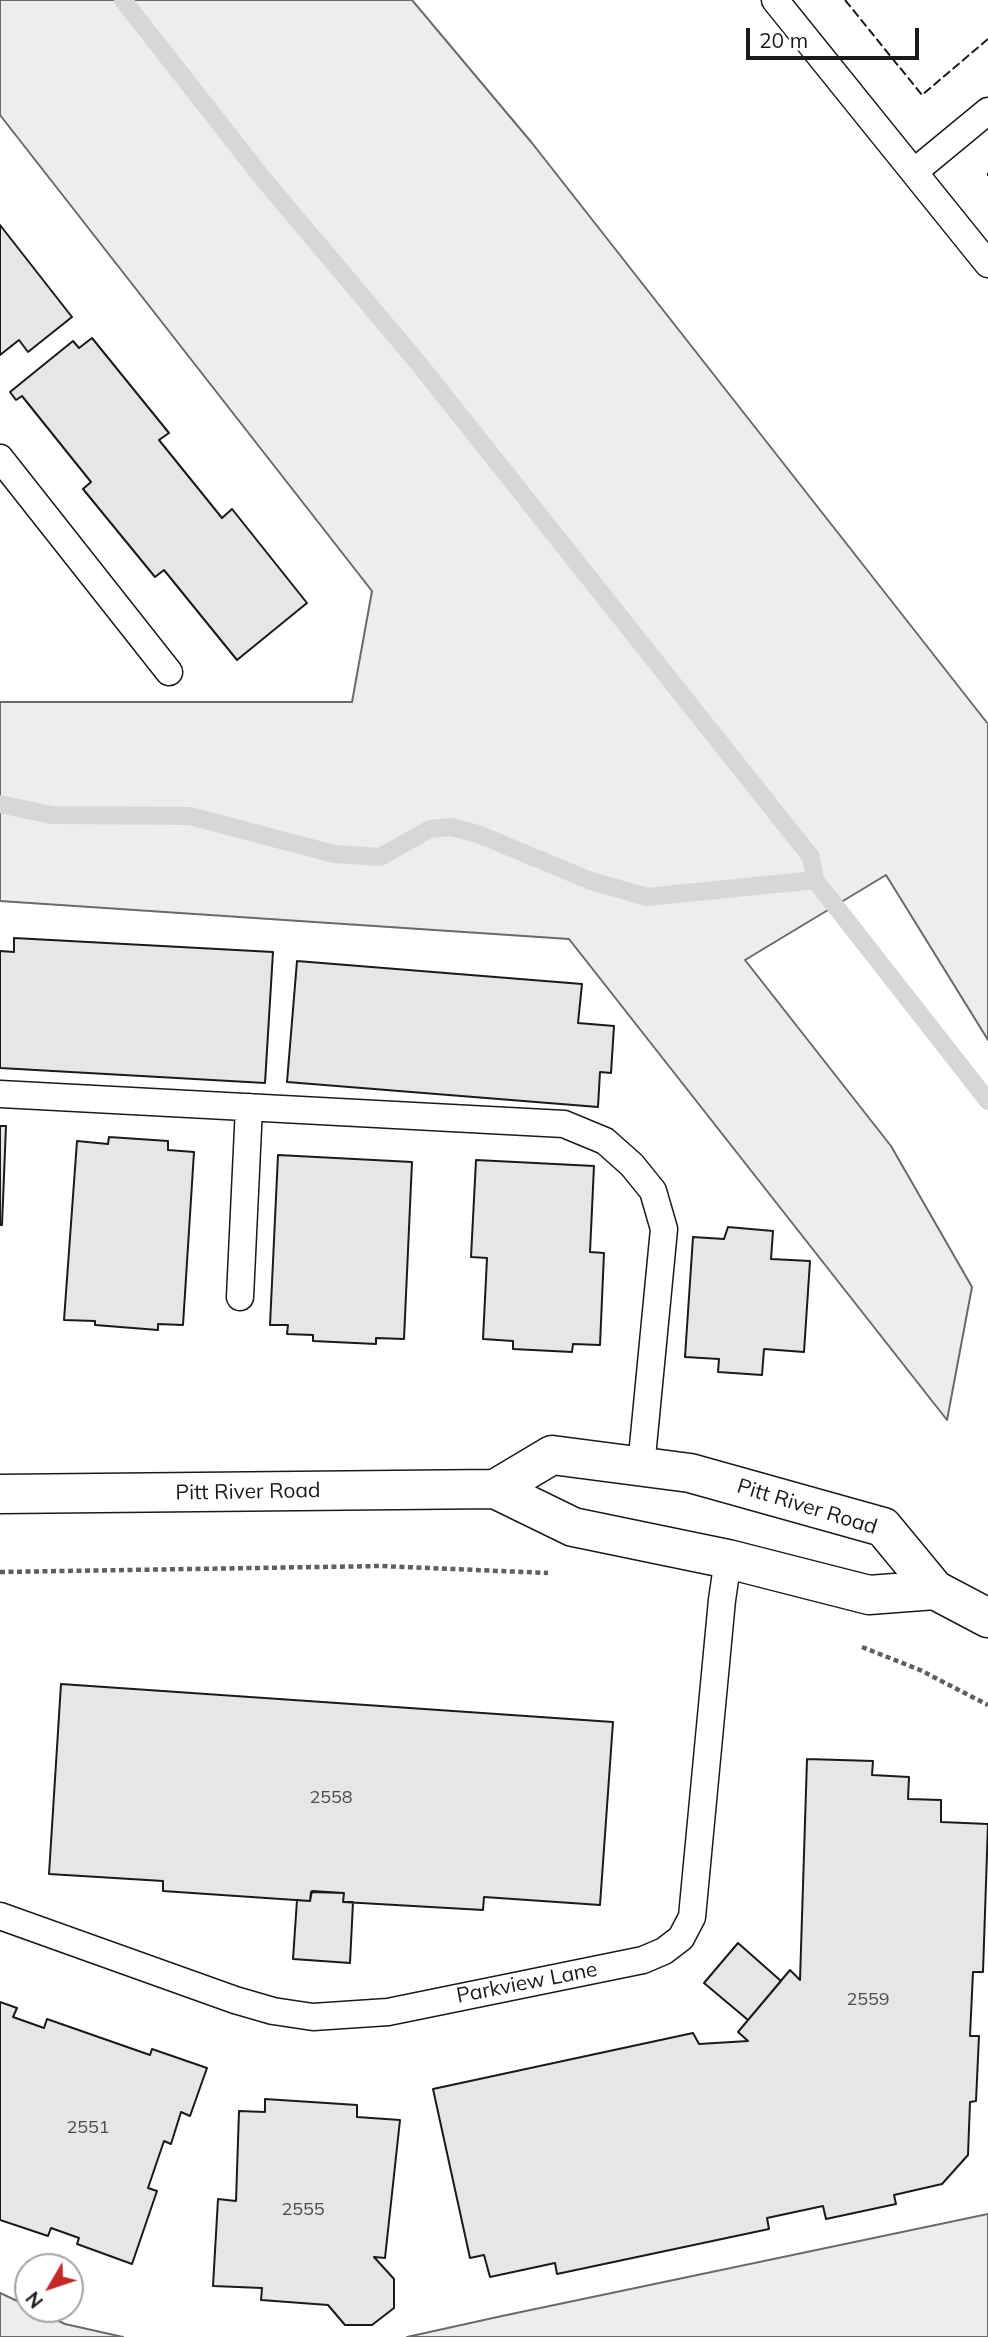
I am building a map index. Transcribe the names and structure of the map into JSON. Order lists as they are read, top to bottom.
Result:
{
  "streets": {
    "main road": ["Pitt River Road"],
    "lane": ["Parkview Lane"]
  },
  "crossings": [
    ["Pitt River Road", "Parkview Lane"]
  ],
  "house_numbers": [
    "2558",
    "2559",
    "2551",
    "2555"
  ],
  "scale_bar": "20 m",
  "north": "bottom left"
}
